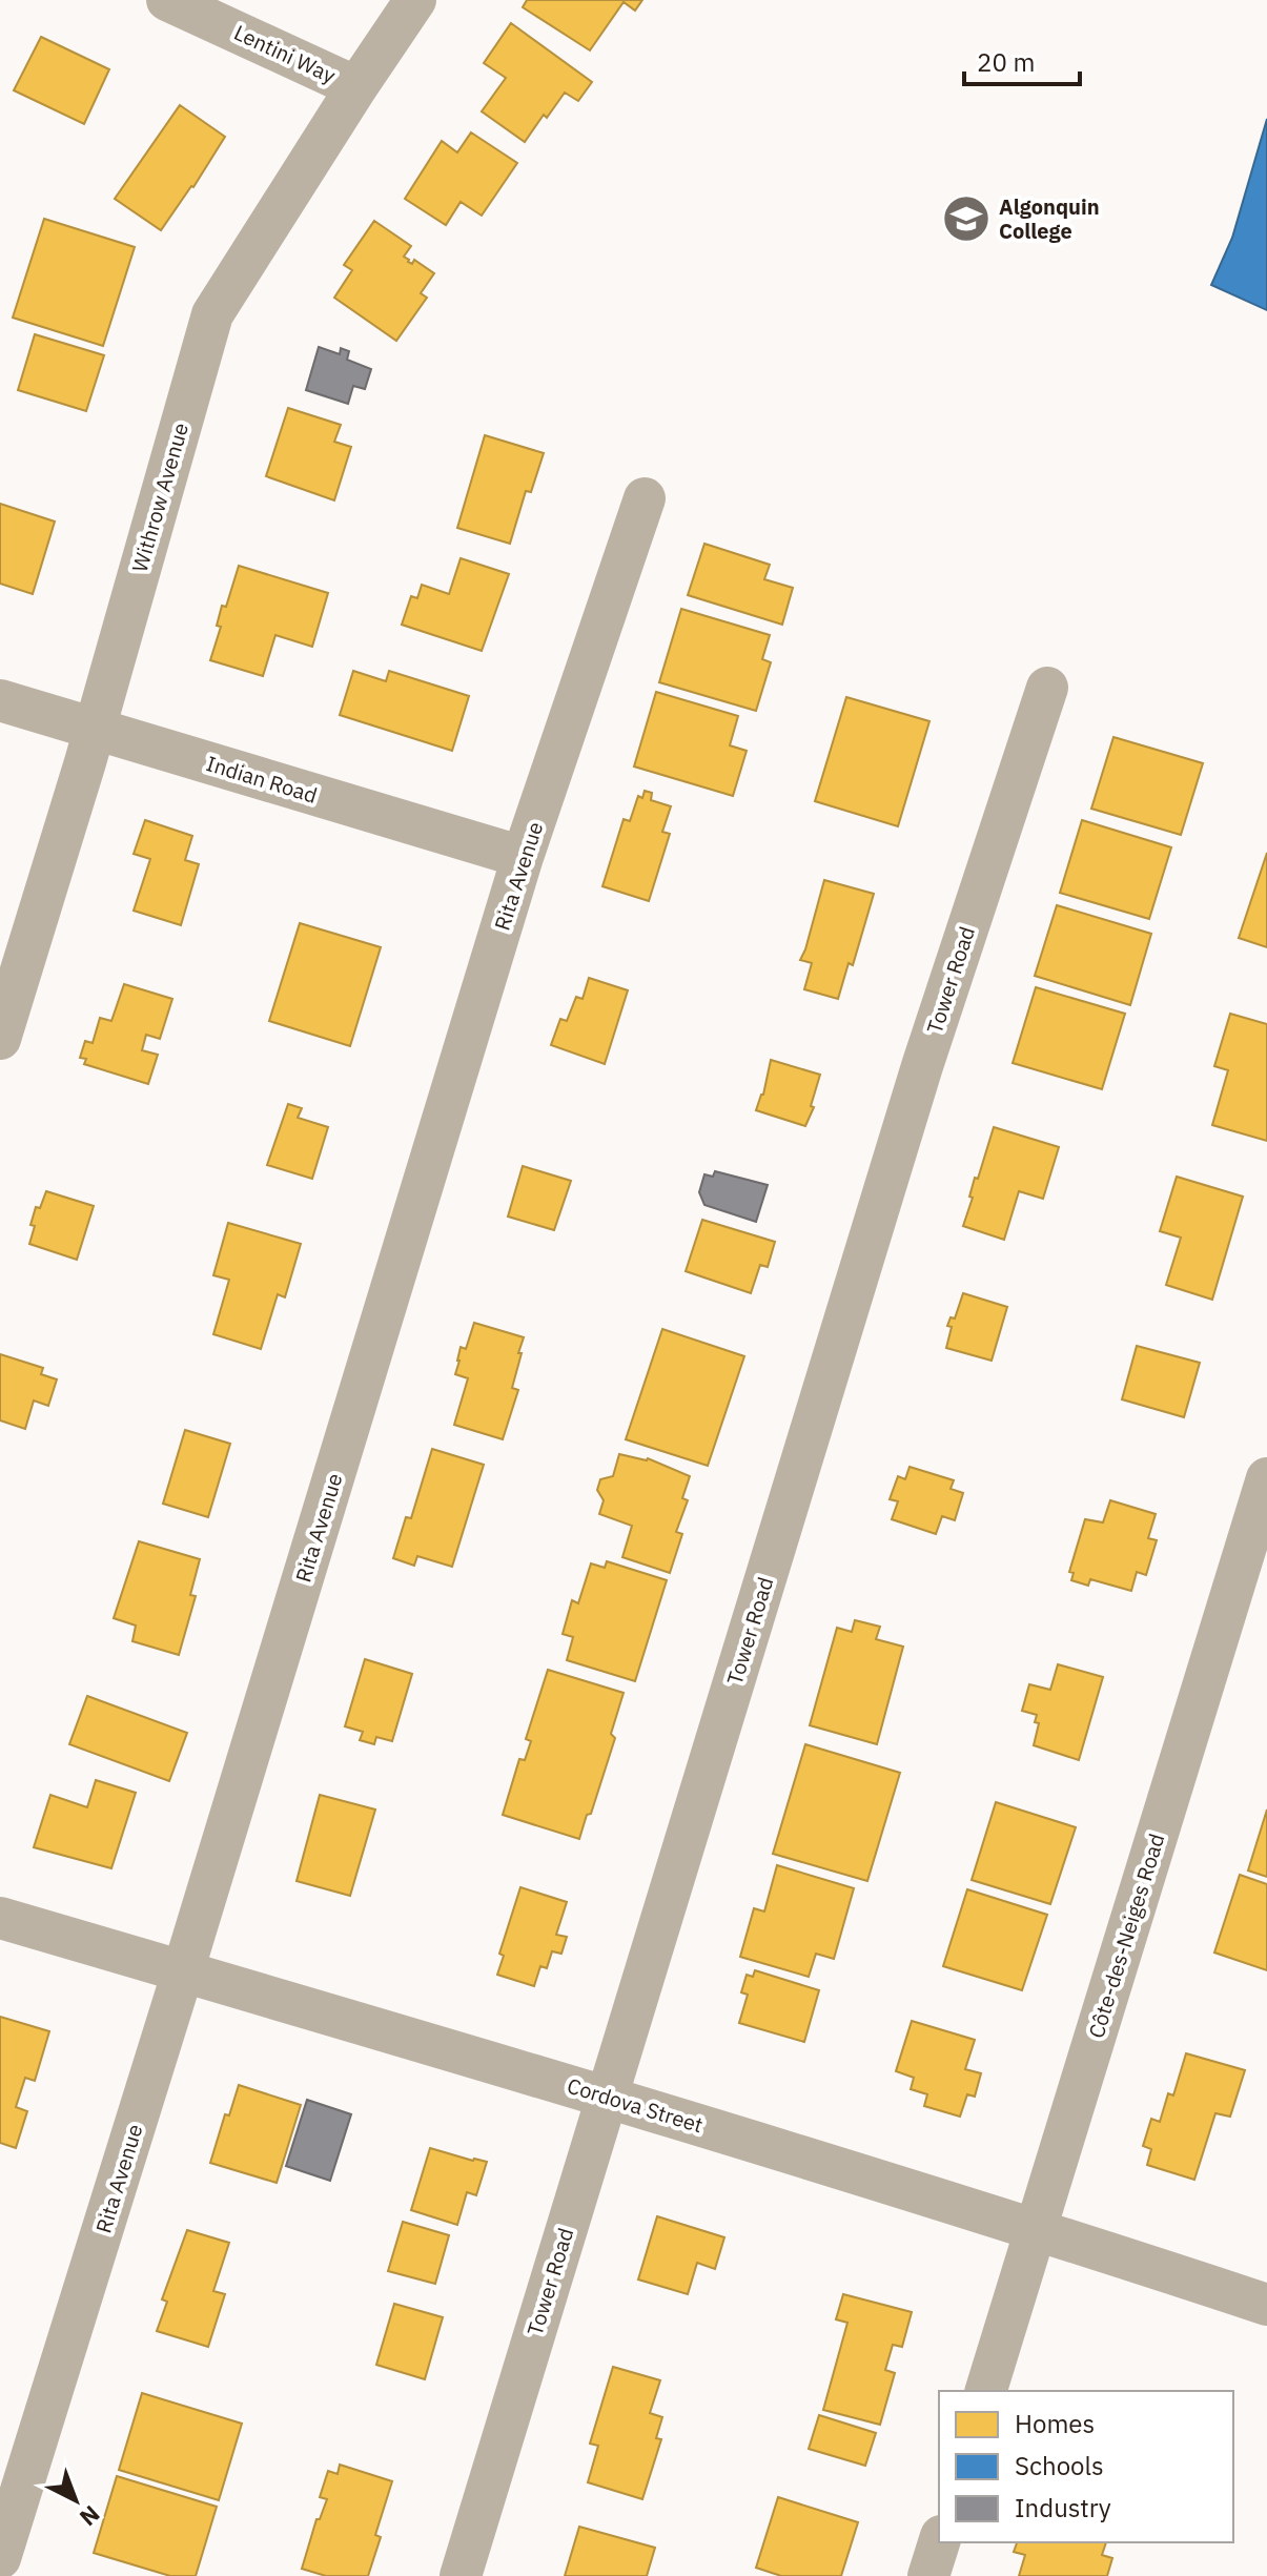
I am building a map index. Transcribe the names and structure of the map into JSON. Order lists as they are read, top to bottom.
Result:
{
  "streets": {
    "street": [
      "Lentini Way",
      "Withrow Avenue",
      "Indian Road",
      "Rita Avenue",
      "Tower Road",
      "Côte-des-Neiges Road",
      "Cordova Street"
    ]
  },
  "crossings": [
    ["Lentini Way", "Withrow Avenue"],
    ["Withrow Avenue", "Indian Road"],
    ["Indian Road", "Rita Avenue"],
    ["Rita Avenue", "Cordova Street"],
    ["Tower Road", "Cordova Street"],
    ["Côte-des-Neiges Road", "Cordova Street"]
  ],
  "places": {
    "school or university": ["Algonquin College"]
  },
  "legend": ["Homes", "Schools", "Industry"],
  "scale_bar": "20 m",
  "north": "bottom right"
}
